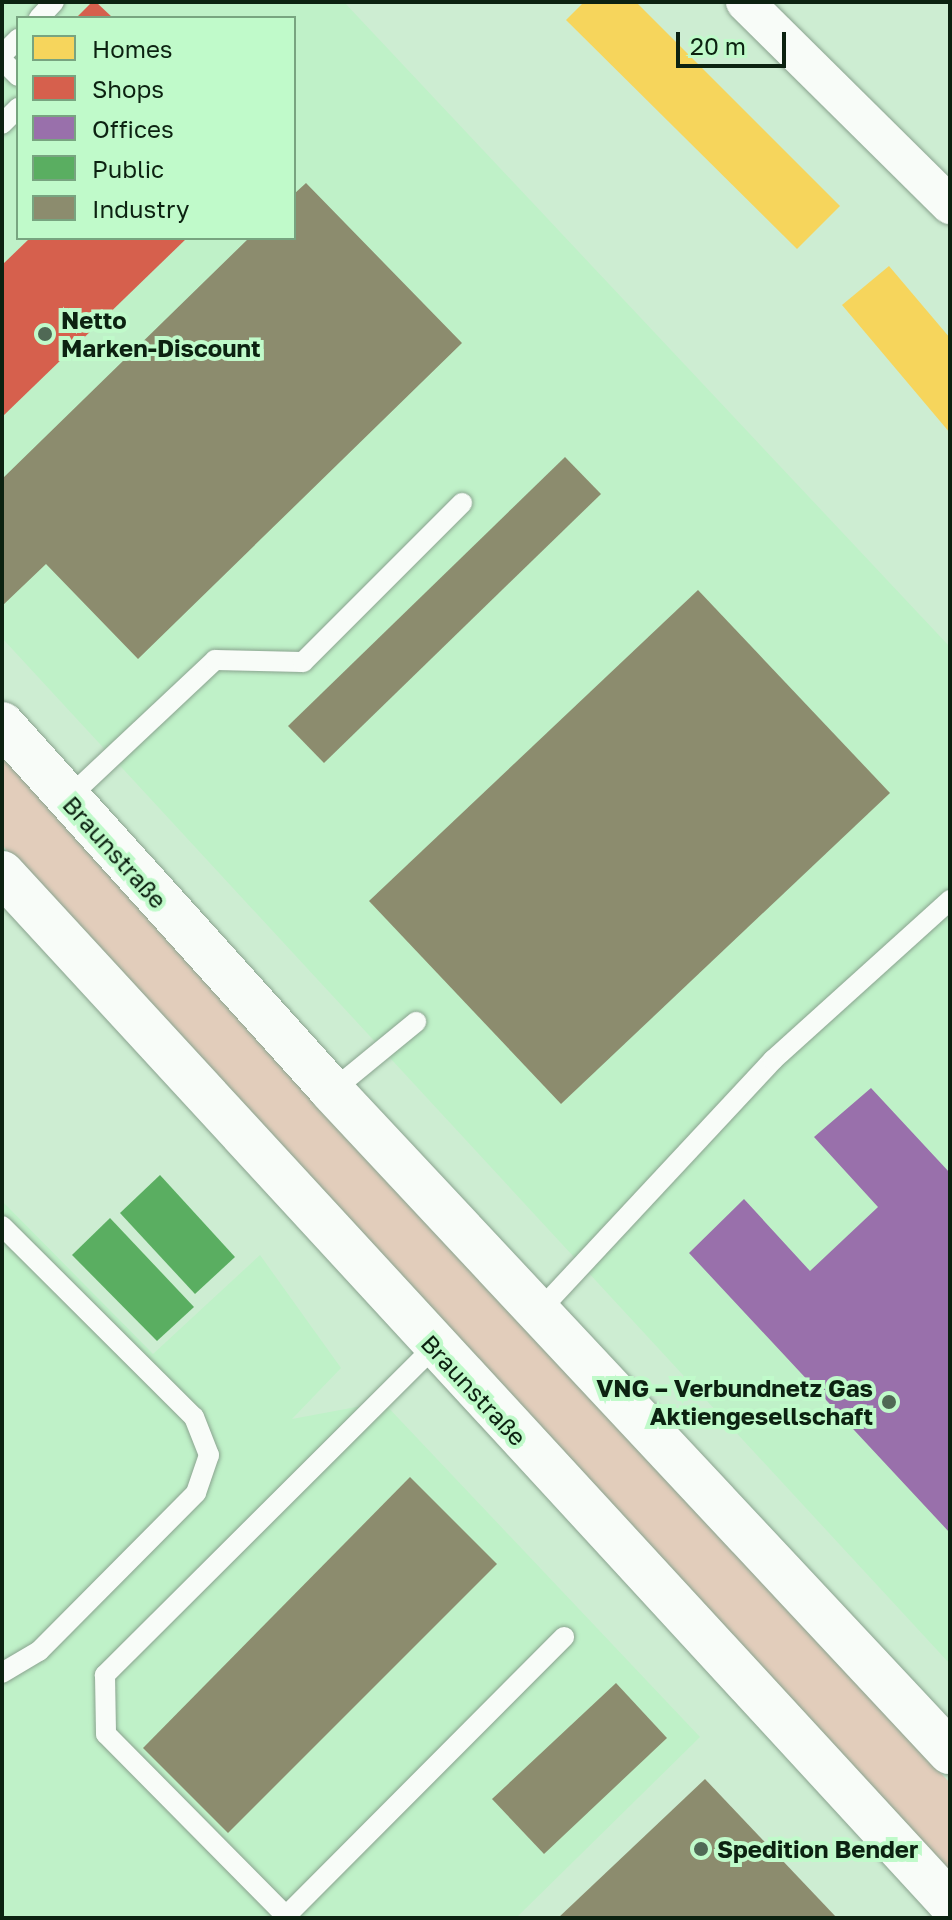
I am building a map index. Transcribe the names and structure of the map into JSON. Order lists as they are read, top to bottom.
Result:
{
  "streets": {
    "main road": ["Braunstraße"]
  },
  "places": ["Netto Marken-Discount", "VNG – Verbundnetz Gas Aktiengesellschaft", "Spedition Bender"],
  "legend": [
    "Homes",
    "Shops",
    "Offices",
    "Public",
    "Industry"
  ],
  "scale_bar": "20 m"
}
